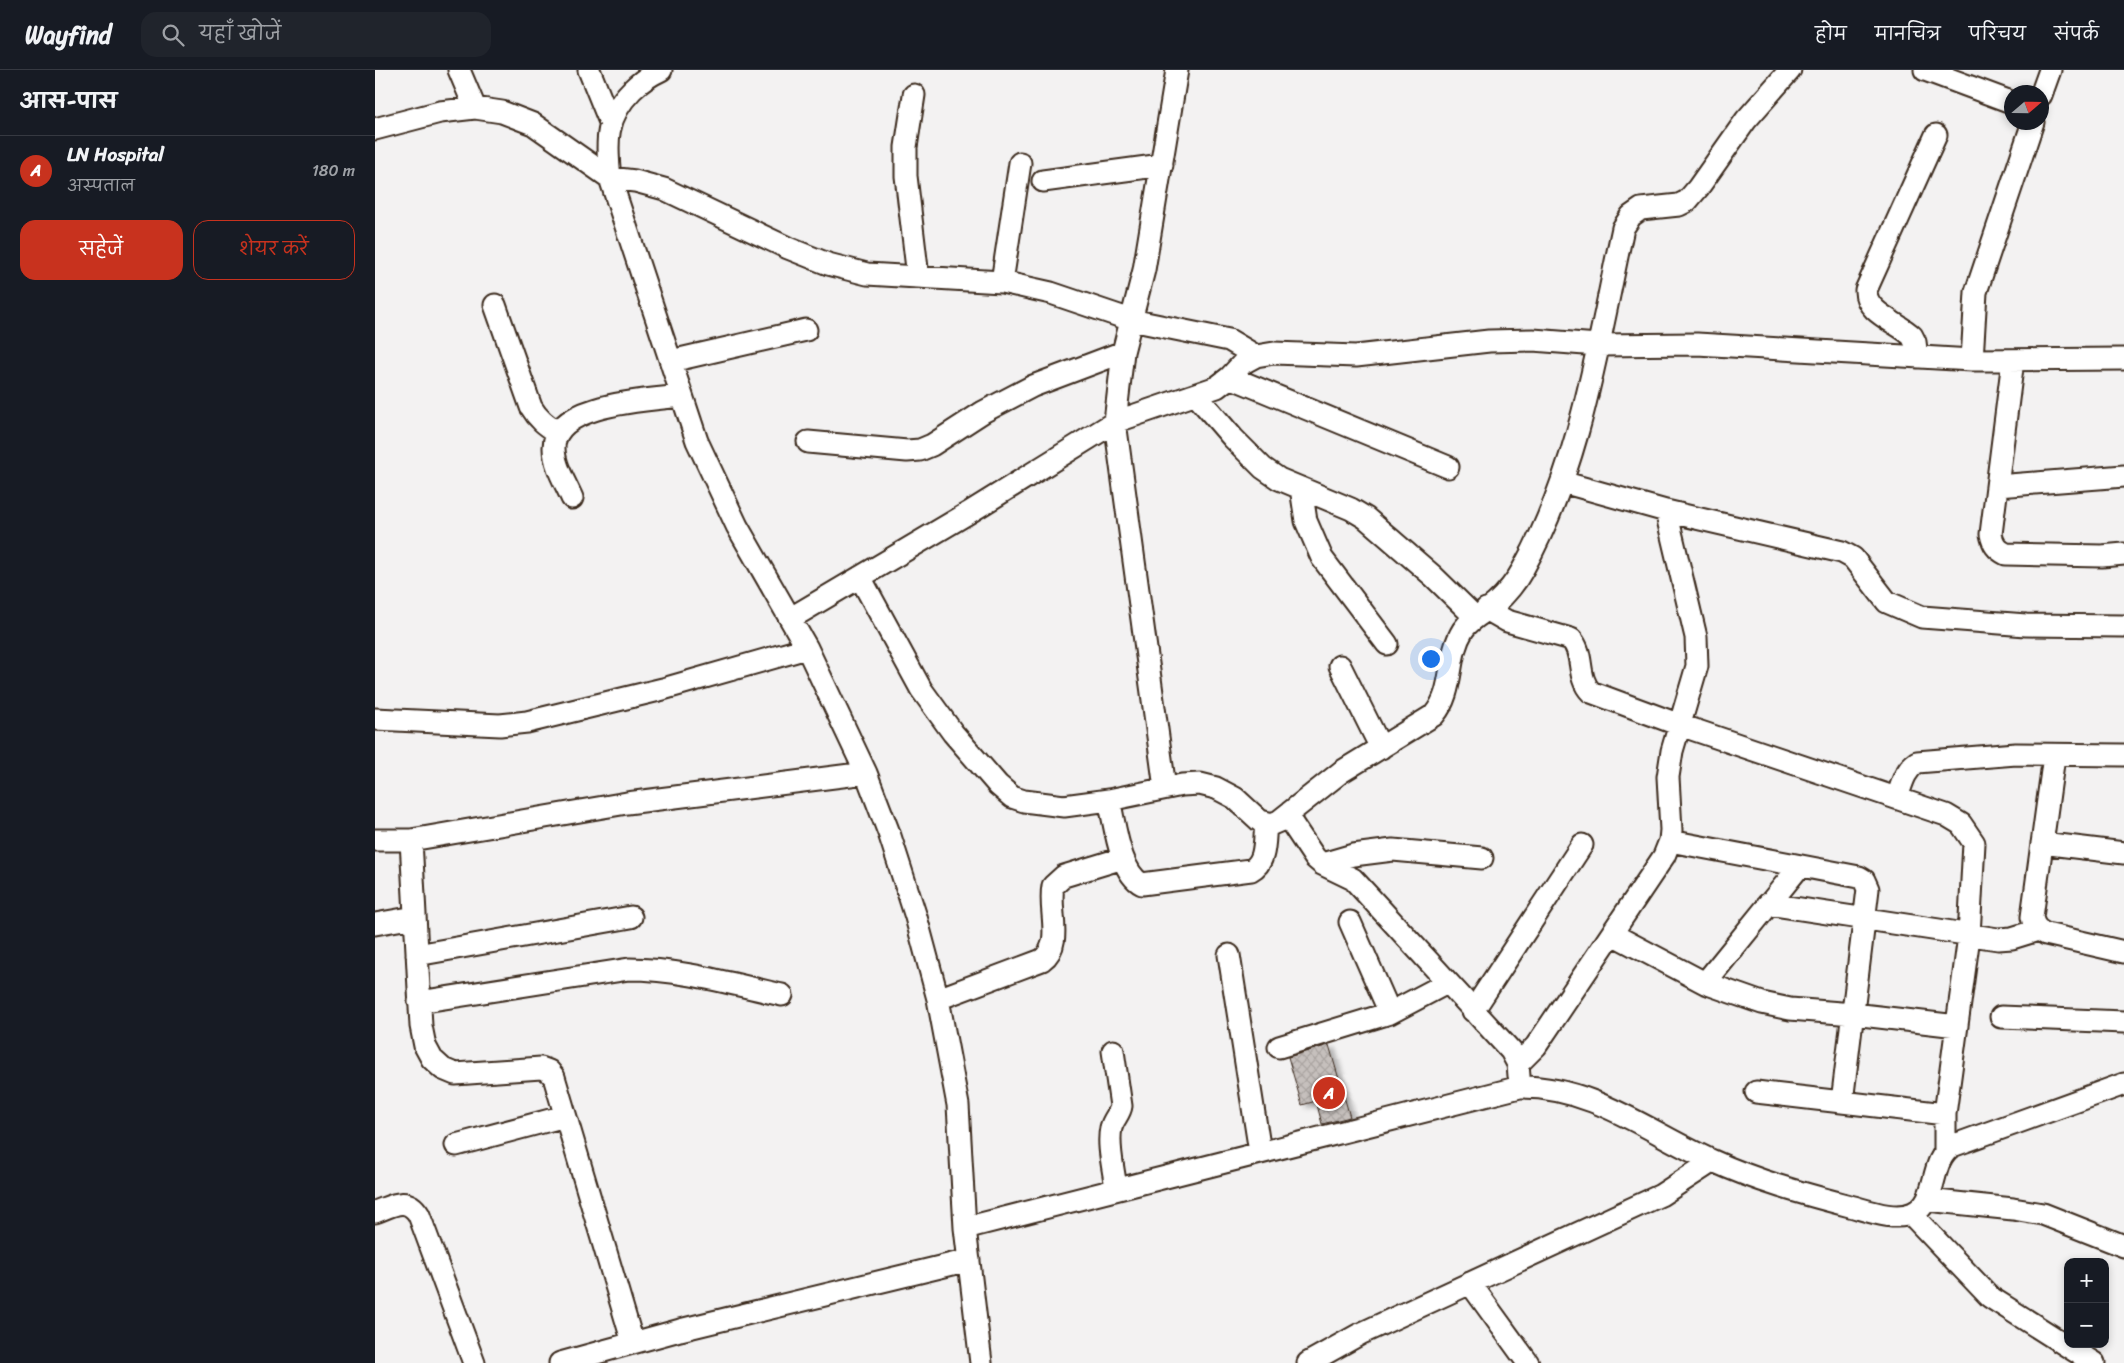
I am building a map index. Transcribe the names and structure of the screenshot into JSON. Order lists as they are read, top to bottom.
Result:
{
  "north": "right",
  "page": {
    "header": "Wayfind",
    "search": "यहाँ खोजें",
    "nav": [
      "होम",
      "मानचित्र",
      "परिचय",
      "संपर्क"
    ],
    "heading": "आस-पास",
    "list": [
      {
        "mark": "A",
        "name": "LN Hospital",
        "note": "अस्पताल",
        "value": "180 m"
      }
    ],
    "buttons": ["सहेजें", "शेयर करें"],
    "pins": "A",
    "map_buttons": ["+", "−"]
  }
}
